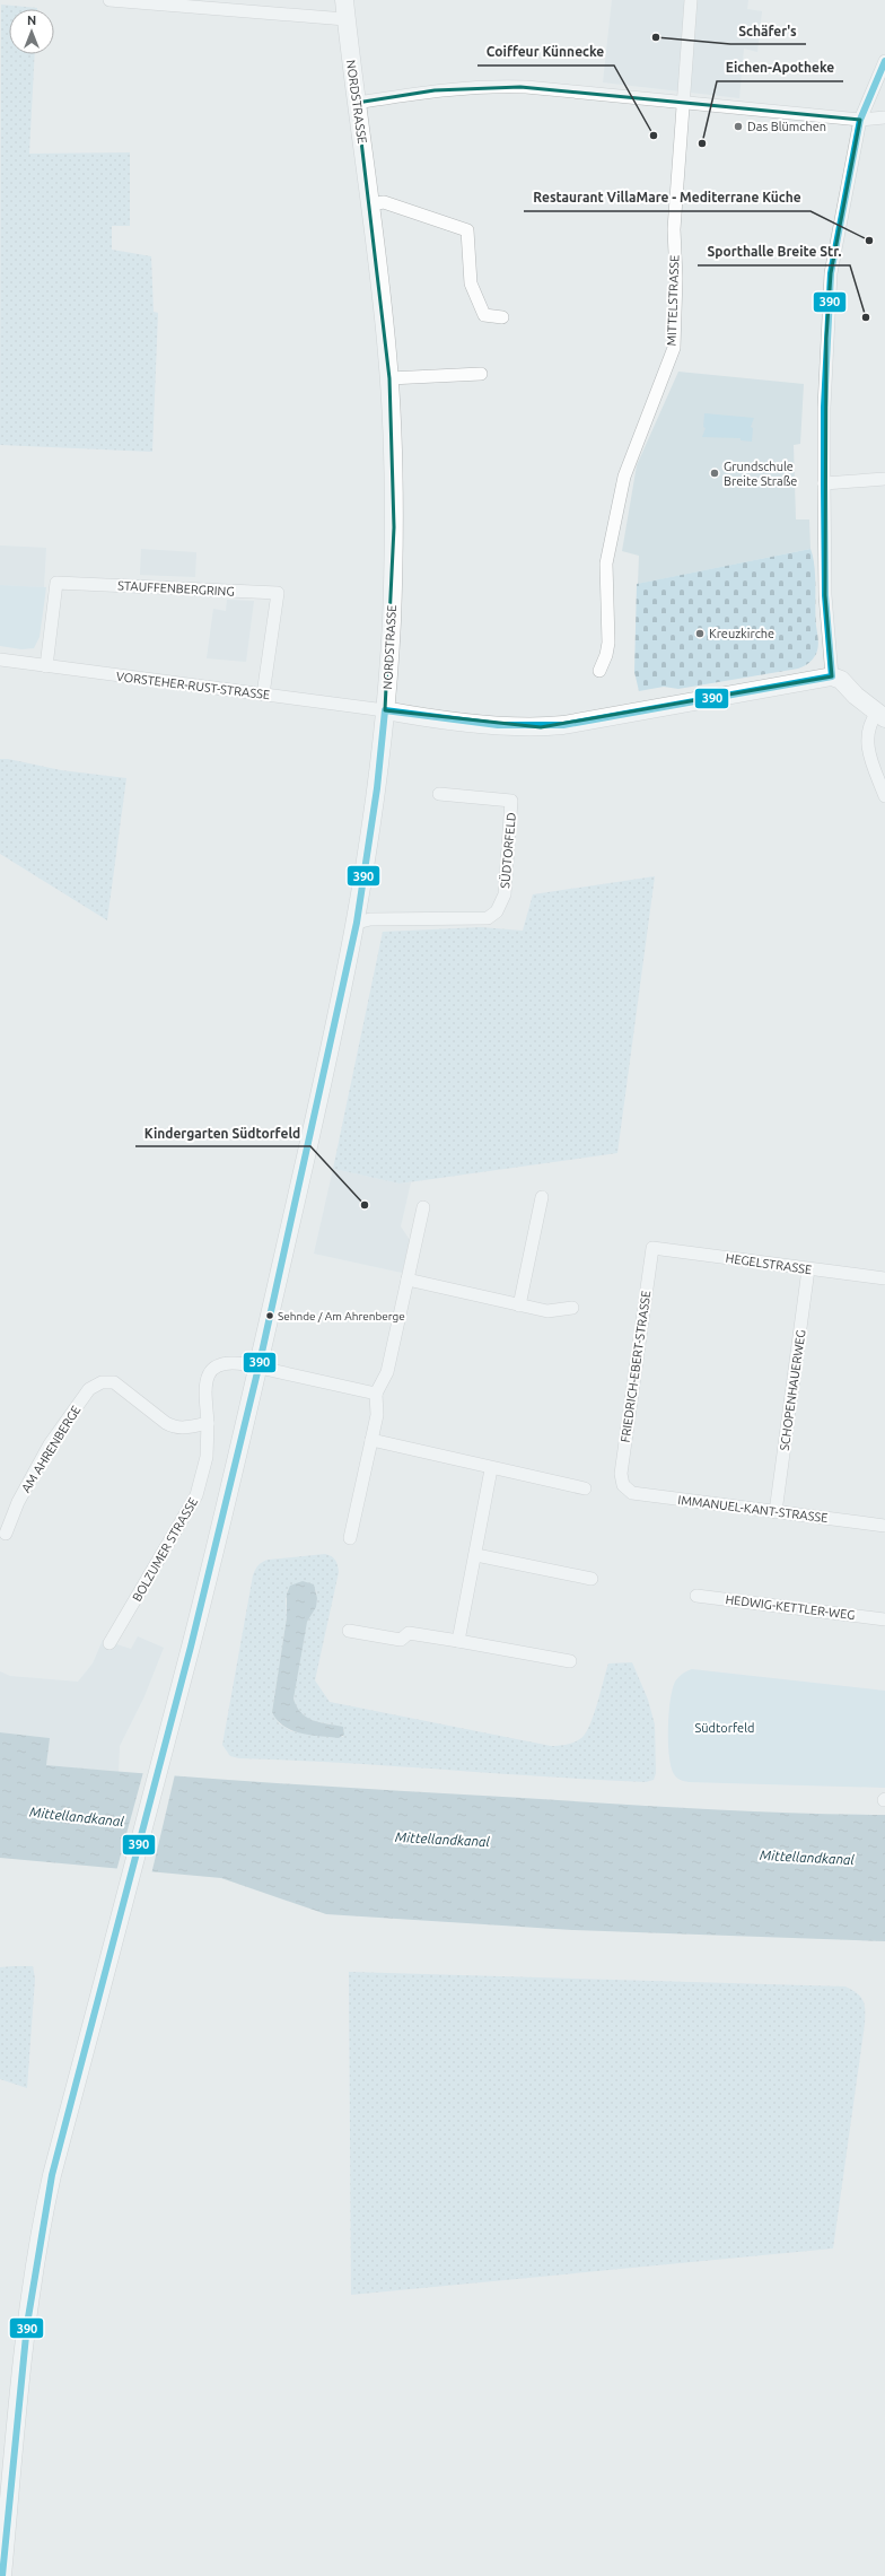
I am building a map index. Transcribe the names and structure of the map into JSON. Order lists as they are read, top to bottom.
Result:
{
  "streets": {
    "main road": ["NORDSTRASSE"],
    "street": [
      "MITTELSTRASSE",
      "STAUFFENBERGRING",
      "VORSTEHER-RUST-STRASSE",
      "SÜDTORFELD",
      "HEGELSTRASSE",
      "FRIEDRICH-EBERT-STRASSE",
      "SCHOPENHAUERWEG",
      "AM AHRENBERGE",
      "IMMANUEL-KANT-STRASSE",
      "BOLZUMER STRASSE",
      "HEDWIG-KETTLER-WEG"
    ]
  },
  "crossings": [
    ["NORDSTRASSE", "VORSTEHER-RUST-STRASSE"],
    ["NORDSTRASSE", "SÜDTORFELD"],
    ["STAUFFENBERGRING", "VORSTEHER-RUST-STRASSE"],
    ["HEGELSTRASSE", "FRIEDRICH-EBERT-STRASSE"],
    ["HEGELSTRASSE", "SCHOPENHAUERWEG"],
    ["FRIEDRICH-EBERT-STRASSE", "IMMANUEL-KANT-STRASSE"],
    ["SCHOPENHAUERWEG", "IMMANUEL-KANT-STRASSE"],
    ["AM AHRENBERGE", "BOLZUMER STRASSE"]
  ],
  "water": ["Mittellandkanal"],
  "parks": ["Südtorfeld"],
  "places": [
    "Schäfer's",
    "Das Blümchen",
    "Coiffeur Künnecke",
    "Eichen-Apotheke",
    "Restaurant VillaMare - Mediterrane Küche",
    "Sporthalle Breite Str.",
    "Grundschule Breite Straße",
    "Kreuzkirche",
    "Kindergarten Südtorfeld",
    "Sehnde / Am Ahrenberge"
  ],
  "lines": ["transit line 390"],
  "north": "top"
}
